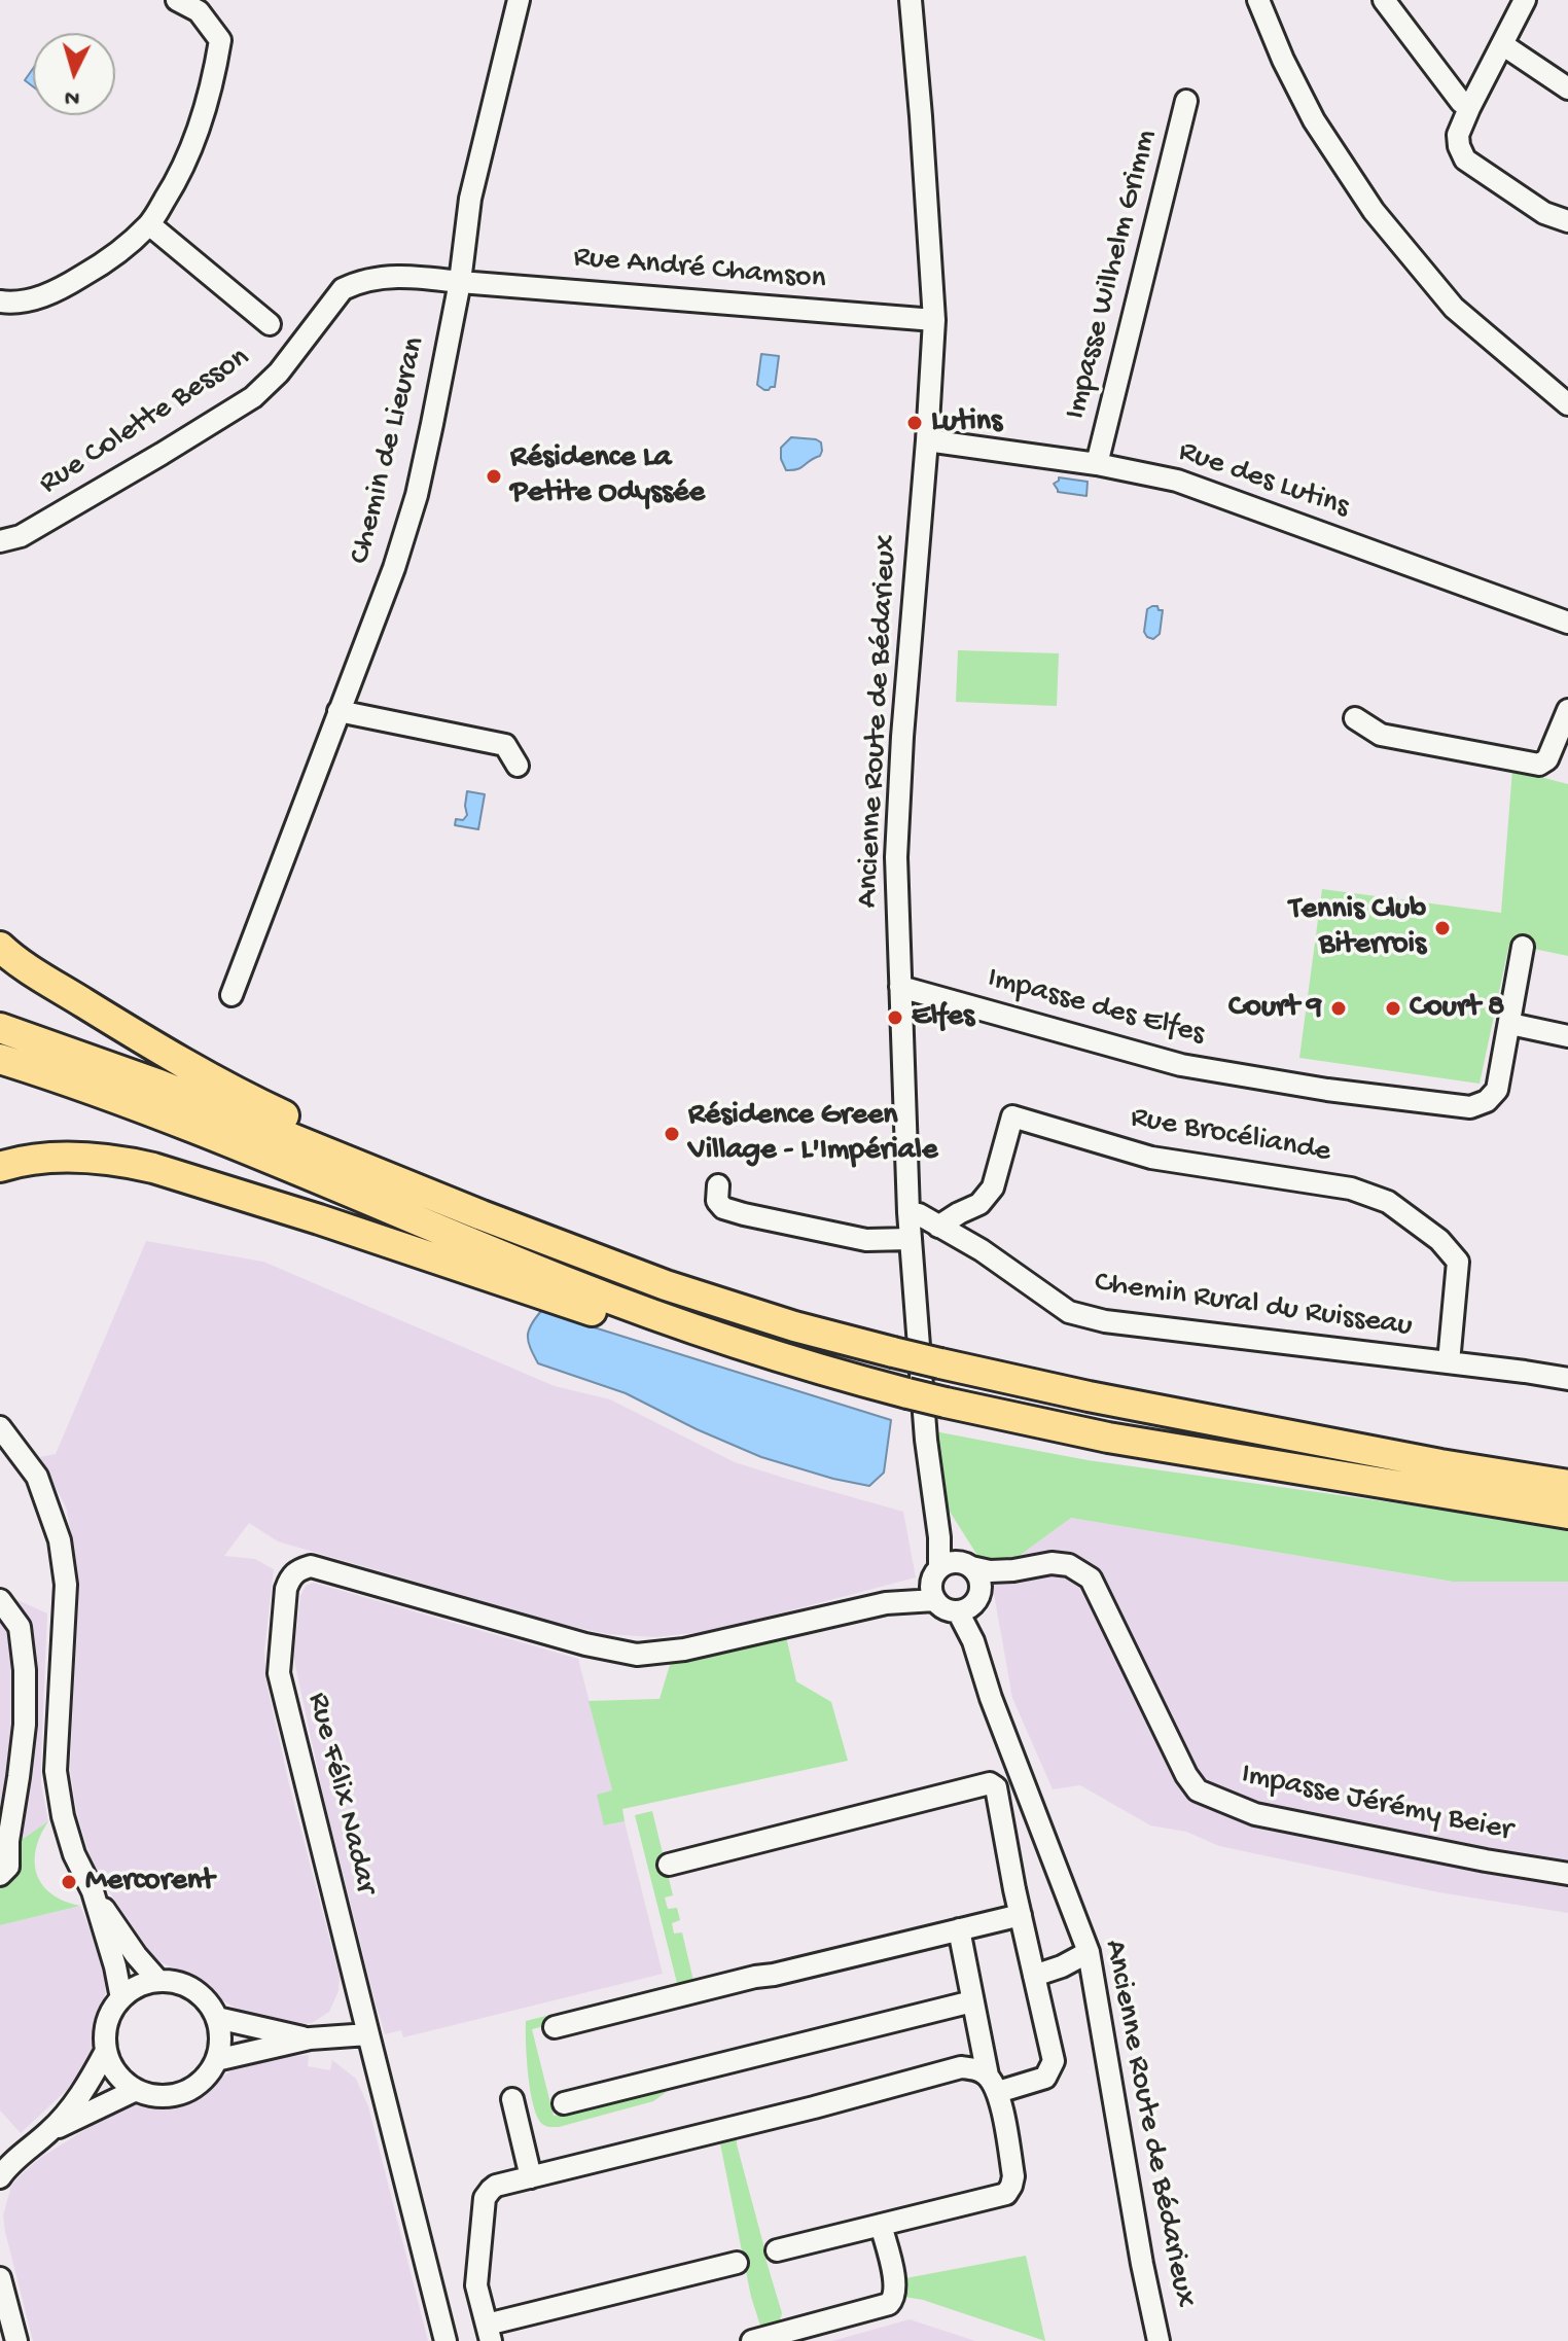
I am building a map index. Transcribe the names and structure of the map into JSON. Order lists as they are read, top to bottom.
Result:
{
  "streets": {
    "street": [
      "Rue André Chamson",
      "Impasse Wilhelm Grimm",
      "Rue Colette Besson",
      "Chemin de Lieuran",
      "Rue des Lutins",
      "Ancienne Route de Bédarieux",
      "Impasse des Elfes",
      "Rue Brocéliande",
      "Chemin Rural du Ruisseau",
      "Rue Félix Nadar",
      "Impasse Jérémy Beier"
    ]
  },
  "crossings": [
    ["Rue André Chamson", "Rue Colette Besson"],
    ["Rue André Chamson", "Chemin de Lieuran"],
    ["Rue André Chamson", "Ancienne Route de Bédarieux"],
    ["Impasse Wilhelm Grimm", "Rue des Lutins"],
    ["Rue Colette Besson", "Chemin de Lieuran"],
    ["Rue des Lutins", "Ancienne Route de Bédarieux"],
    ["Ancienne Route de Bédarieux", "Impasse des Elfes"],
    ["Ancienne Route de Bédarieux", "Chemin Rural du Ruisseau"],
    ["Ancienne Route de Bédarieux", "Impasse Jérémy Beier"],
    ["Rue Brocéliande", "Chemin Rural du Ruisseau"]
  ],
  "places": [
    "Lutins",
    "Résidence La Petite Odyssée",
    "Tennis Club Biterrois",
    "Court 9",
    "Court 8",
    "Elfes",
    "Résidence Green Village - L'Impériale",
    "Mercorent"
  ],
  "north": "bottom"
}
